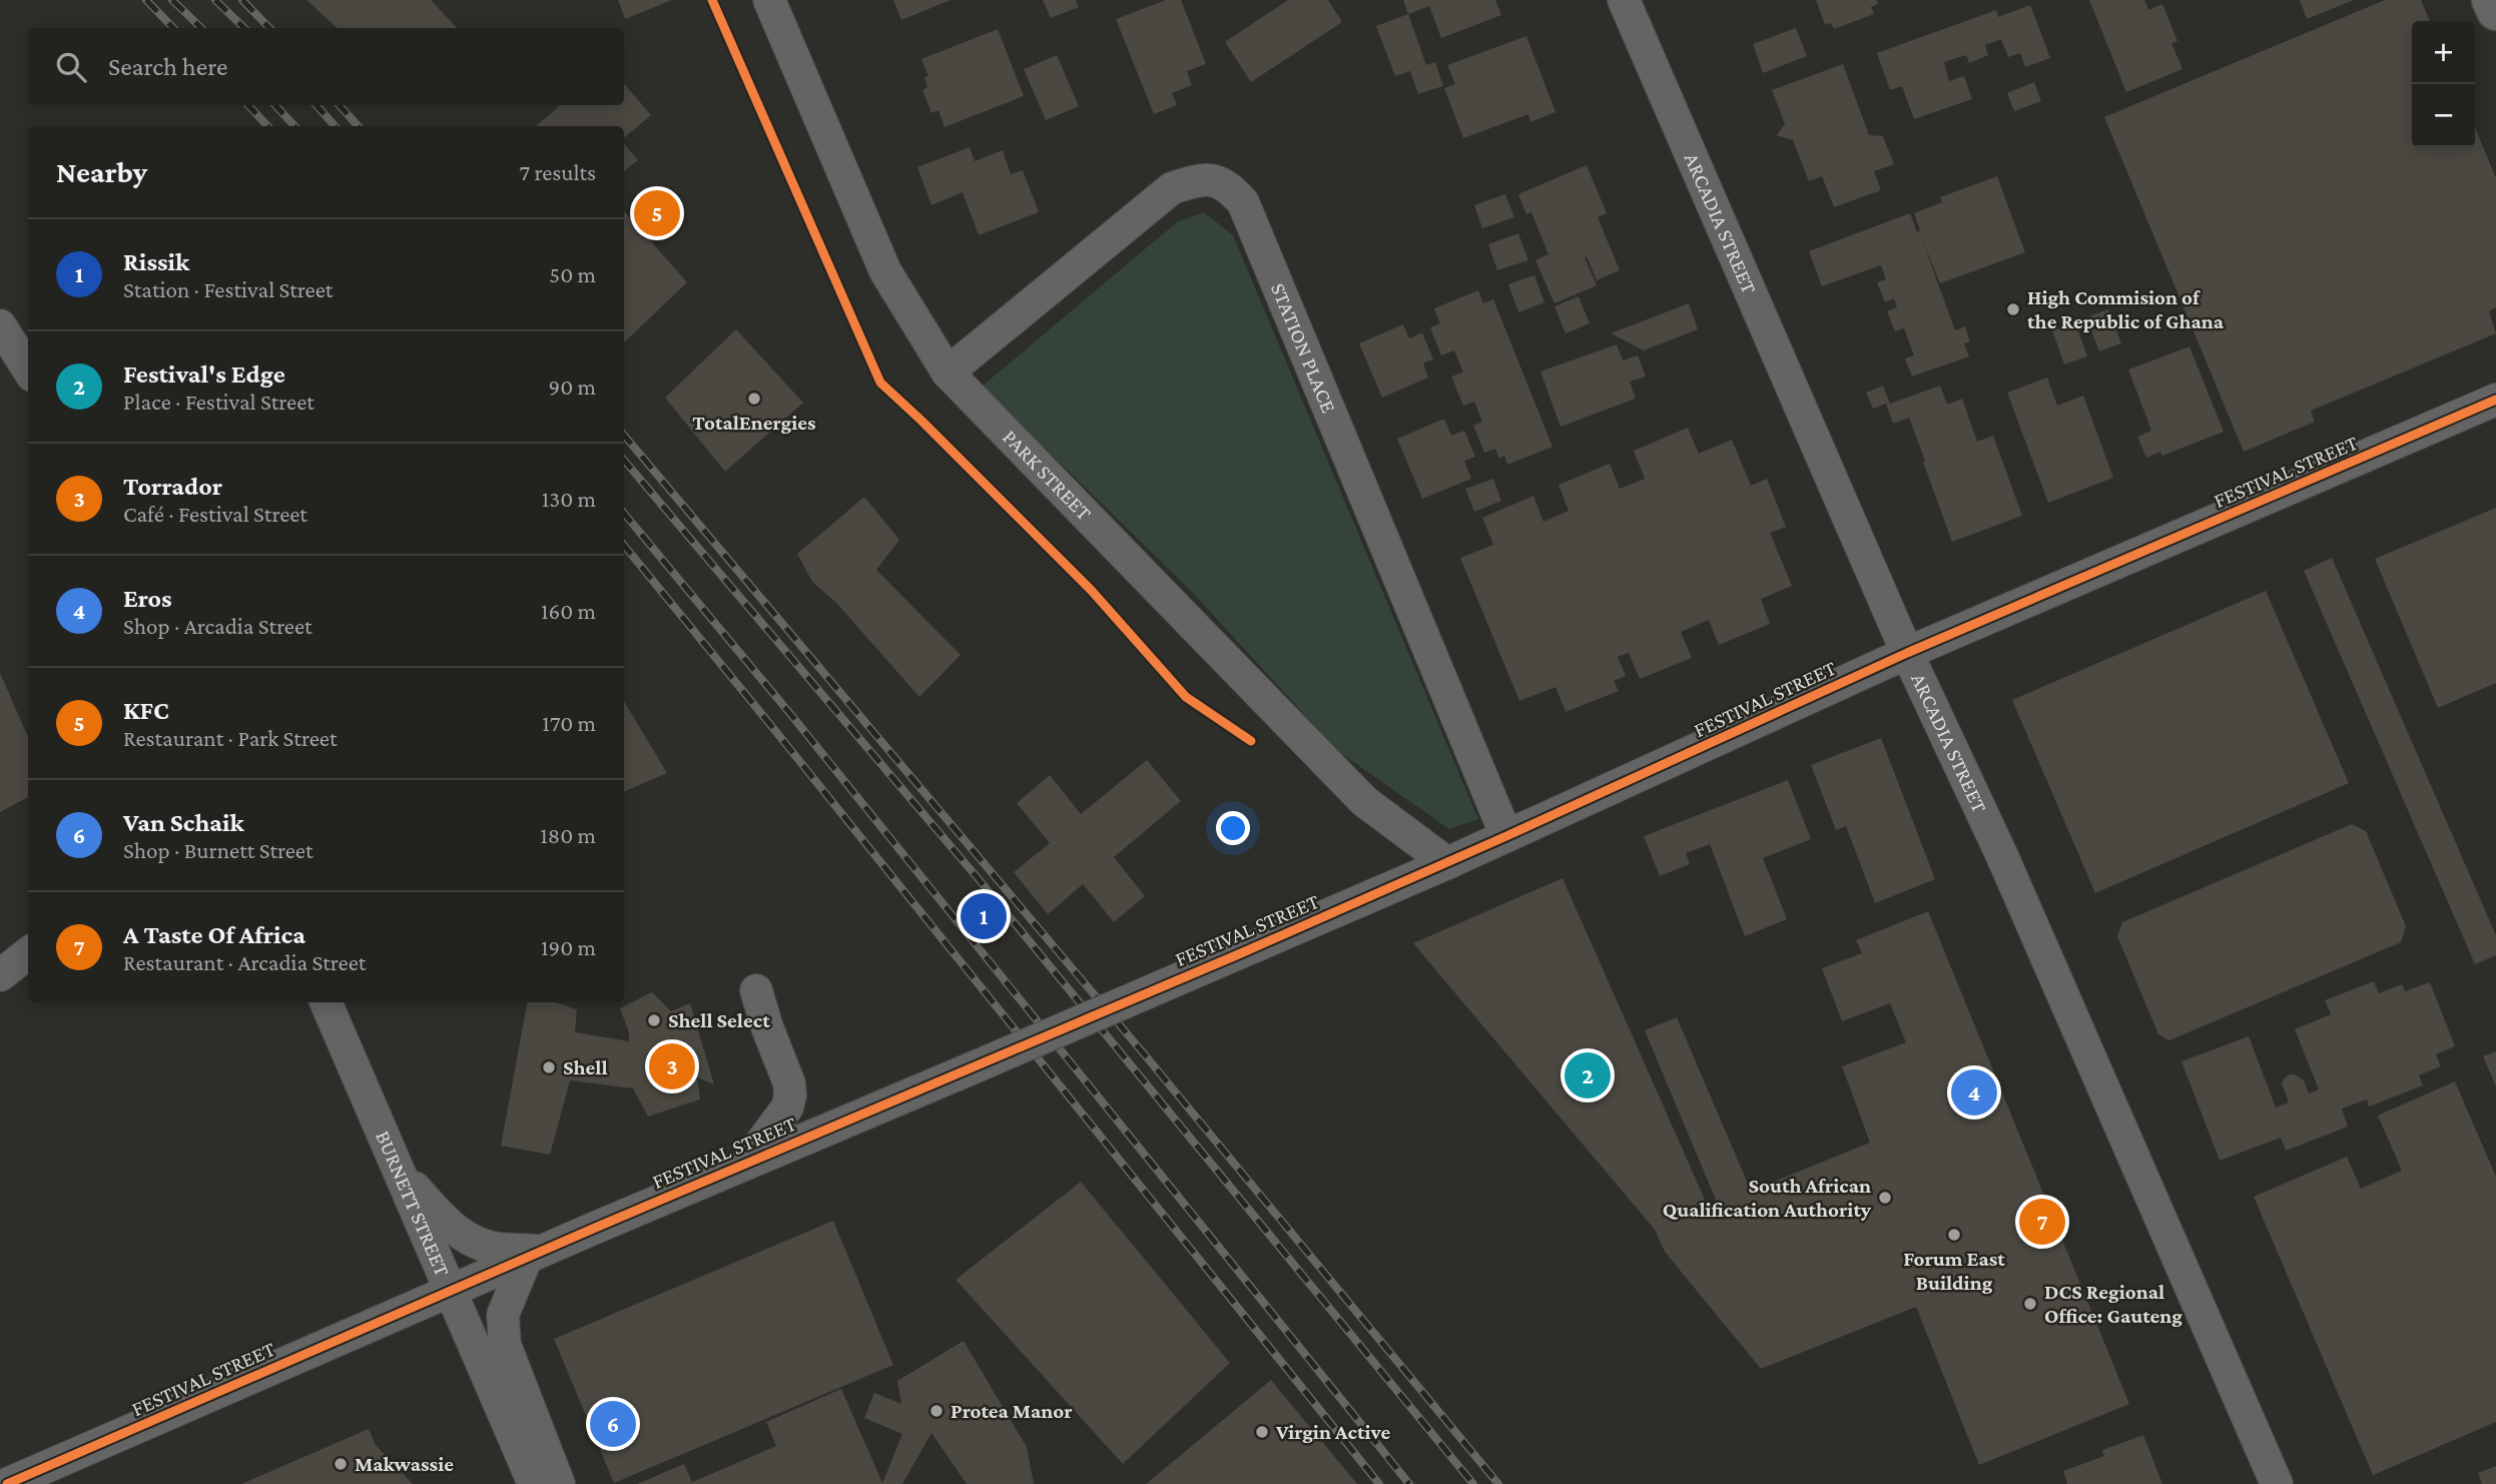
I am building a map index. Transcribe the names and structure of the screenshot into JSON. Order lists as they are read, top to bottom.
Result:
{
  "streets": {
    "street": [
      "ARCADIA STREET",
      "STATION PLACE",
      "FESTIVAL STREET",
      "PARK STREET",
      "BURNETT STREET"
    ]
  },
  "crossings": [
    ["ARCADIA STREET", "FESTIVAL STREET"],
    ["STATION PLACE", "FESTIVAL STREET"],
    ["STATION PLACE", "PARK STREET"],
    ["FESTIVAL STREET", "PARK STREET"],
    ["FESTIVAL STREET", "BURNETT STREET"]
  ],
  "places": [
    "High Commision of the Republic of Ghana",
    "TotalEnergies",
    "Shell Select",
    "Shell",
    "South African Qualification Authority",
    "Forum East Building",
    "DCS Regional Office: Gauteng",
    "Protea Manor",
    "Virgin Active",
    "Makwassie"
  ],
  "page": {
    "map_buttons": ["+", "−"],
    "search": "Search here",
    "heading": ["Nearby", "7 results"],
    "pins": [
      "5",
      "1",
      "3",
      "2",
      "4",
      "7",
      "6"
    ],
    "list": [
      {
        "mark": "1",
        "name": "Rissik",
        "note": "Station · Festival Street",
        "value": "50 m"
      },
      {
        "mark": "2",
        "name": "Festival's Edge",
        "note": "Place · Festival Street",
        "value": "90 m"
      },
      {
        "mark": "3",
        "name": "Torrador",
        "note": "Café · Festival Street",
        "value": "130 m"
      },
      {
        "mark": "4",
        "name": "Eros",
        "note": "Shop · Arcadia Street",
        "value": "160 m"
      },
      {
        "mark": "5",
        "name": "KFC",
        "note": "Restaurant · Park Street",
        "value": "170 m"
      },
      {
        "mark": "6",
        "name": "Van Schaik",
        "note": "Shop · Burnett Street",
        "value": "180 m"
      },
      {
        "mark": "7",
        "name": "A Taste Of Africa",
        "note": "Restaurant · Arcadia Street",
        "value": "190 m"
      }
    ]
  }
}
